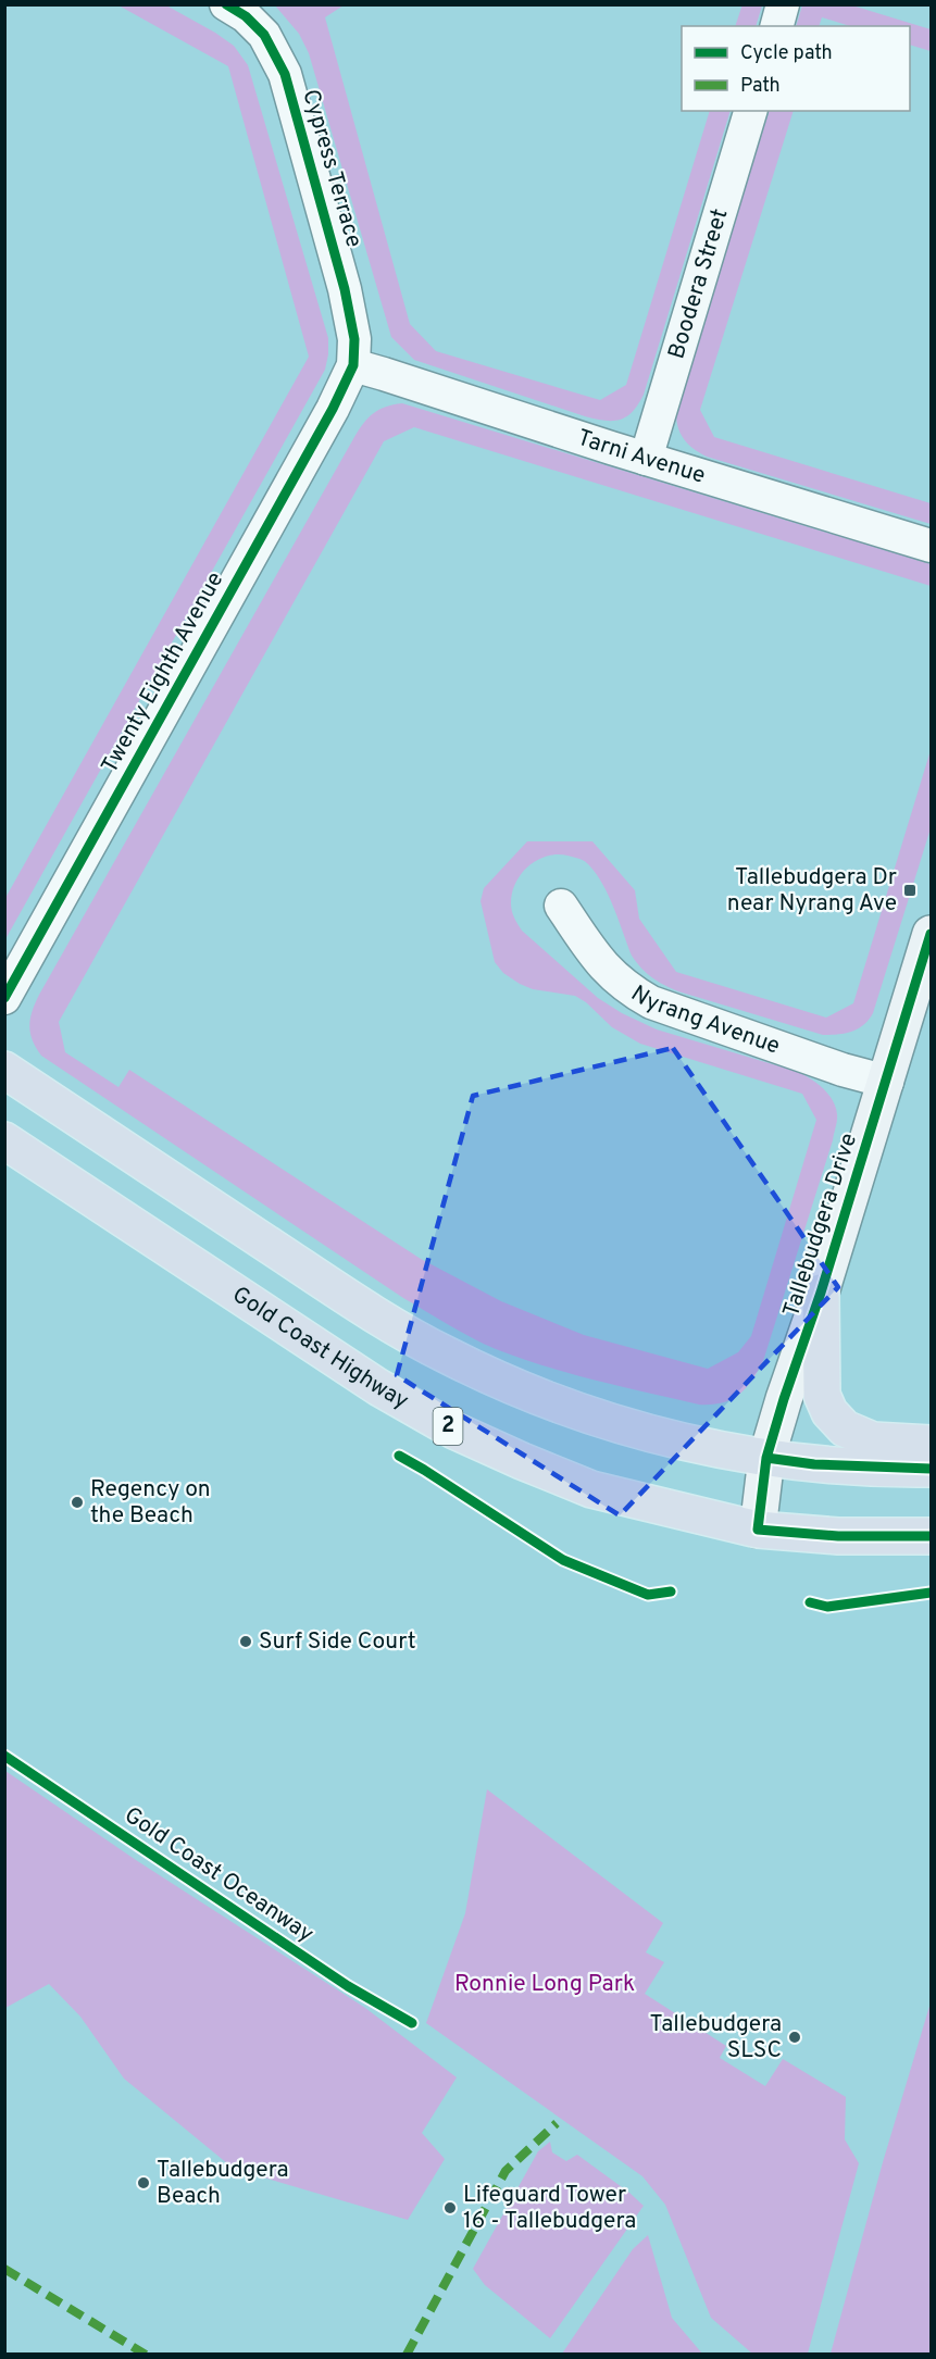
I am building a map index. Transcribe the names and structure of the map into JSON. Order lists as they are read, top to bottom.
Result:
{
  "streets": {
    "highway": ["Gold Coast Highway", "2"],
    "street": [
      "Cypress Terrace",
      "Boodera Street",
      "Tarni Avenue",
      "Twenty Eighth Avenue",
      "Nyrang Avenue",
      "Tallebudgera Drive"
    ],
    "cycle path": ["Gold Coast Oceanway"]
  },
  "crossings": [
    ["Cypress Terrace", "Tarni Avenue"],
    ["Cypress Terrace", "Twenty Eighth Avenue"],
    ["Boodera Street", "Tarni Avenue"],
    ["Tarni Avenue", "Twenty Eighth Avenue"],
    ["Nyrang Avenue", "Tallebudgera Drive"],
    ["Tallebudgera Drive", "Gold Coast Highway"]
  ],
  "parks": ["Ronnie Long Park"],
  "places": {
    "transit": ["Tallebudgera Dr near Nyrang Ave"],
    "other": [
      "Regency on the Beach",
      "Surf Side Court",
      "Tallebudgera SLSC",
      "Tallebudgera Beach",
      "Lifeguard Tower 16 - Tallebudgera"
    ]
  },
  "legend": ["Cycle path", "Path"]
}
